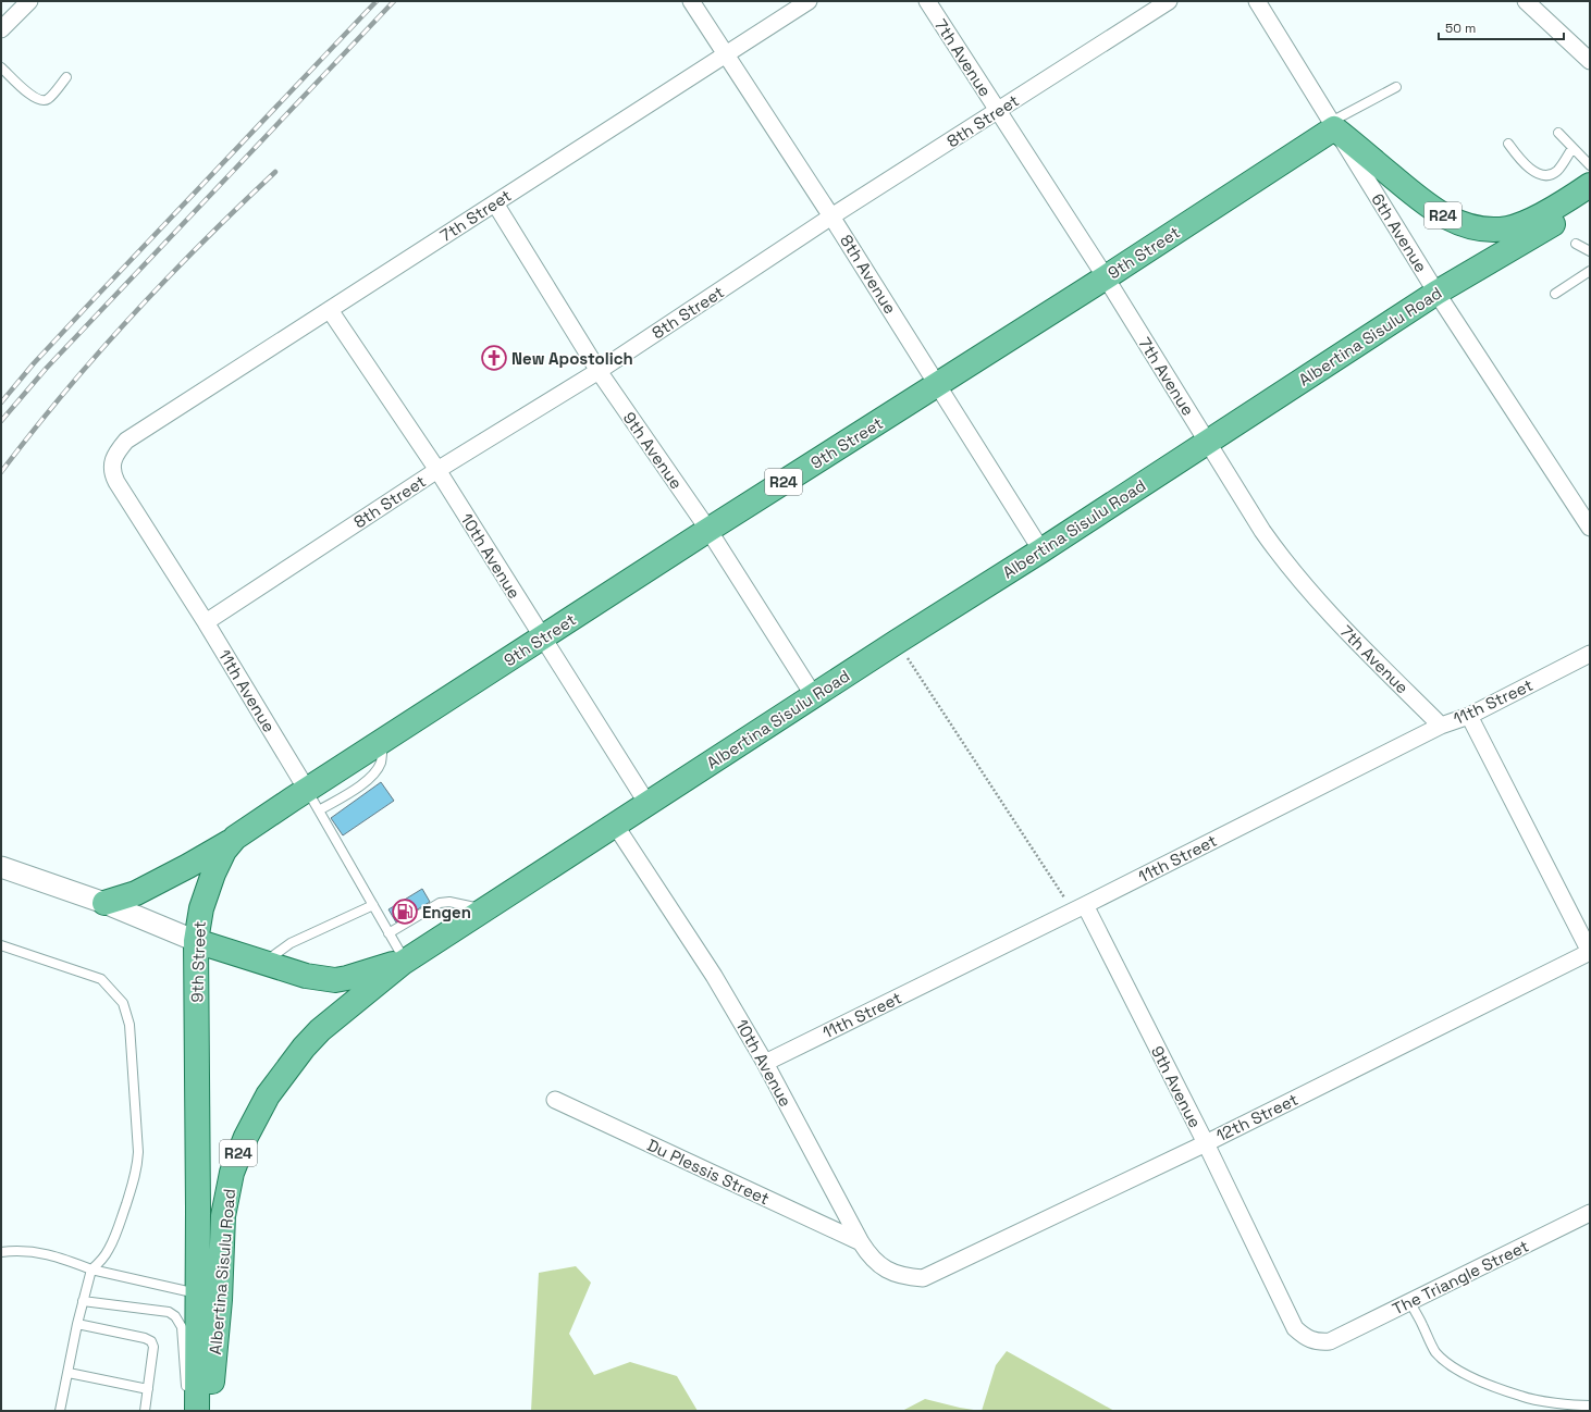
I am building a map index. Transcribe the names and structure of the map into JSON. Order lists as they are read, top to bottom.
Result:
{
  "streets": {
    "main road": ["R24", "9th Street", "Albertina Sisulu Road"],
    "street": [
      "7th Avenue",
      "8th Street",
      "7th Street",
      "6th Avenue",
      "8th Avenue",
      "9th Avenue",
      "10th Avenue",
      "11th Avenue",
      "11th Street",
      "12th Street",
      "Du Plessis Street",
      "The Triangle Street"
    ]
  },
  "crossings": [
    ["7th Avenue", "8th Street"],
    ["7th Avenue", "9th Street"],
    ["7th Avenue", "Albertina Sisulu Road"],
    ["7th Avenue", "11th Street"],
    ["8th Street", "8th Avenue"],
    ["8th Street", "9th Avenue"],
    ["8th Street", "10th Avenue"],
    ["8th Street", "11th Avenue"],
    ["7th Street", "8th Avenue"],
    ["7th Street", "9th Avenue"],
    ["7th Street", "10th Avenue"],
    ["7th Street", "11th Avenue"],
    ["R24", "6th Avenue"],
    ["R24", "9th Street"],
    ["6th Avenue", "9th Street"],
    ["6th Avenue", "Albertina Sisulu Road"],
    ["9th Street", "8th Avenue"],
    ["9th Street", "Albertina Sisulu Road"],
    ["9th Street", "9th Avenue"],
    ["9th Street", "10th Avenue"],
    ["9th Street", "11th Avenue"],
    ["8th Avenue", "Albertina Sisulu Road"],
    ["Albertina Sisulu Road", "9th Avenue"],
    ["Albertina Sisulu Road", "10th Avenue"],
    ["Albertina Sisulu Road", "11th Avenue"],
    ["9th Avenue", "11th Street"],
    ["9th Avenue", "12th Street"],
    ["9th Avenue", "The Triangle Street"],
    ["10th Avenue", "11th Street"],
    ["10th Avenue", "12th Street"],
    ["10th Avenue", "Du Plessis Street"]
  ],
  "places": {
    "church": ["New Apostolich"],
    "fuel station": ["Engen"]
  },
  "scale_bar": "50 m"
}
